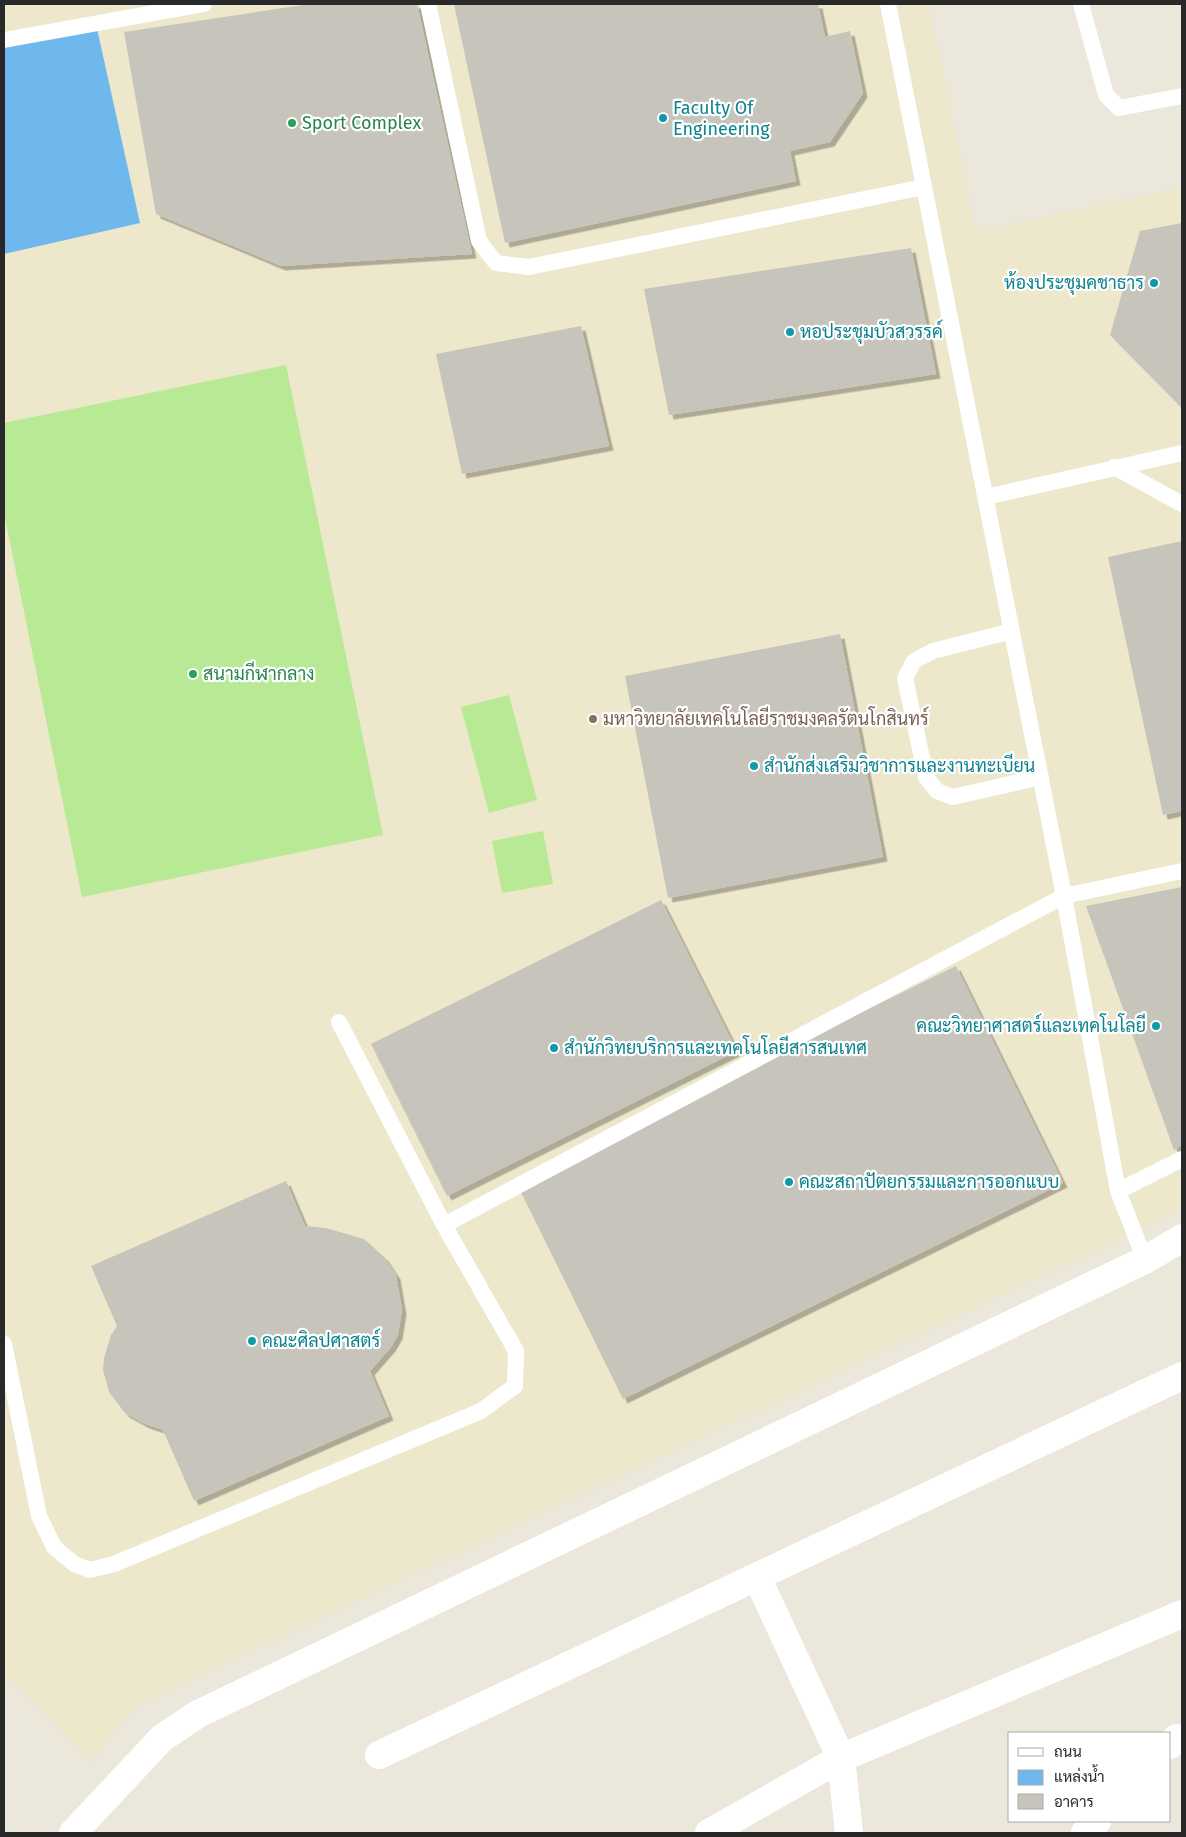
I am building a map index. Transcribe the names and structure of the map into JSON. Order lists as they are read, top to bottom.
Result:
{
  "places": [
    "Faculty Of Engineering",
    "Sport Complex",
    "ห้องประชุมคชาธาร",
    "หอประชุมบัวสวรรค์",
    "สนามกีฬากลาง",
    "มหาวิทยาลัยเทคโนโลยีราชมงคลรัตนโกสินทร์",
    "สำนักส่งเสริมวิชาการและงานทะเบียน",
    "คณะวิทยาศาสตร์และเทคโนโลยี",
    "สำนักวิทยบริการและเทคโนโลยีสารสนเทศ",
    "คณะสถาปัตยกรรมและการออกแบบ",
    "คณะศิลปศาสตร์"
  ],
  "legend": ["ถนน", "แหล่งน้ำ", "อาคาร"]
}
